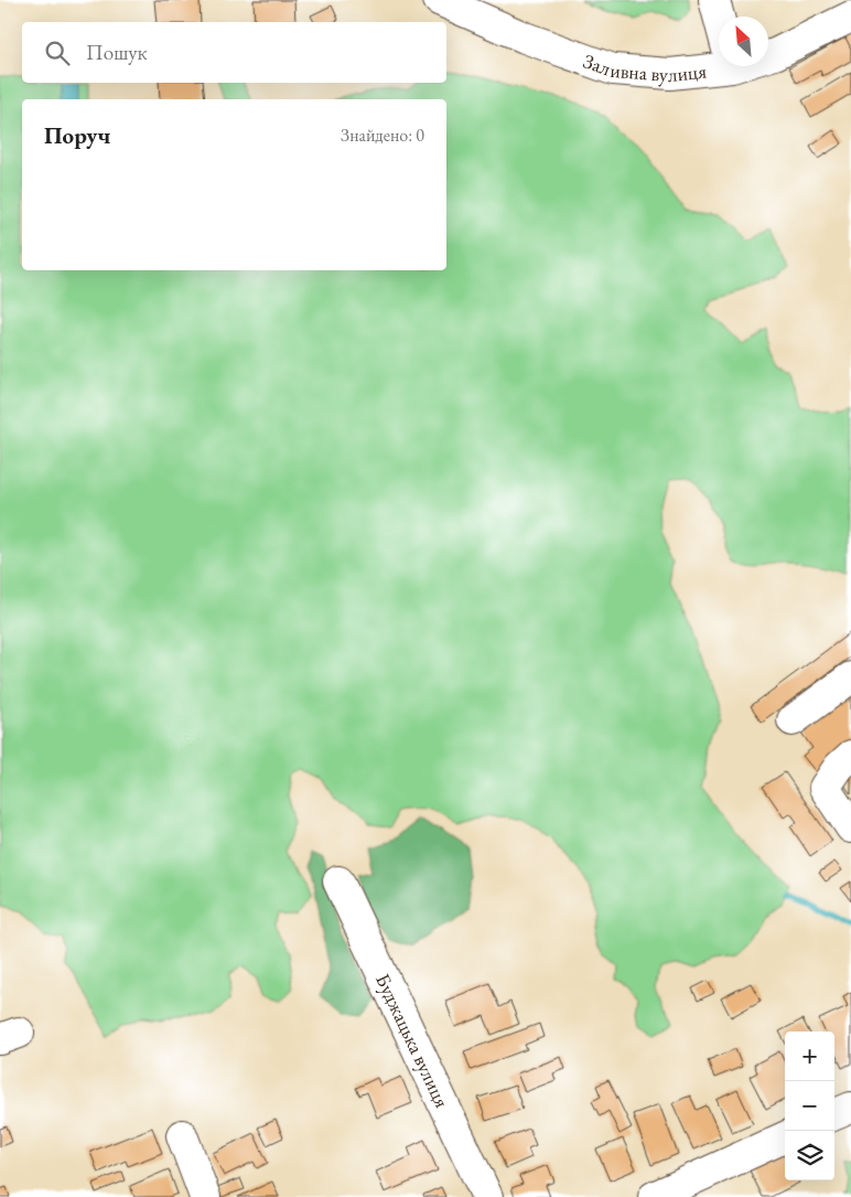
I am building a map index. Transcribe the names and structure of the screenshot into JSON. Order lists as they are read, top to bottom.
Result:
{
  "streets": {
    "street": ["Заливна вулиця", "Буджацька вулиця"]
  },
  "north": "top left",
  "page": {
    "search": "Пошук",
    "heading": ["Поруч", "Знайдено: 0"],
    "map_buttons": ["+", "−"]
  }
}
